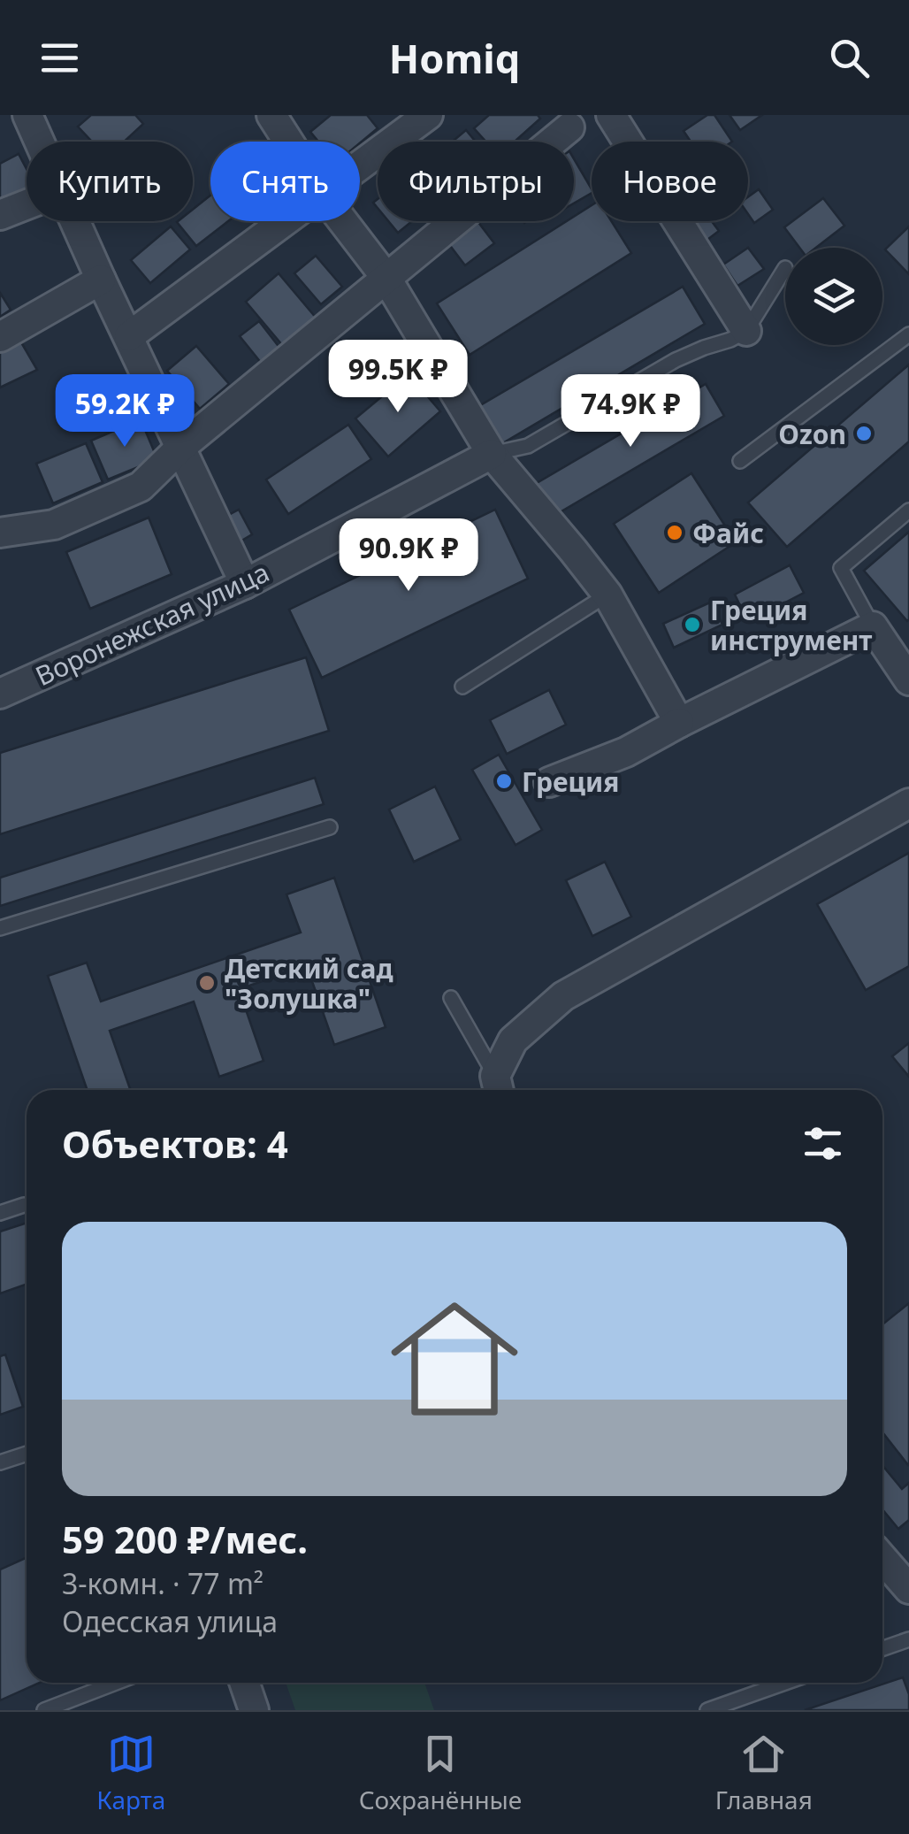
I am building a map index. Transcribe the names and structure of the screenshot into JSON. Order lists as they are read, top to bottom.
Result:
{
  "streets": {
    "street": ["Воронежская улица"]
  },
  "places": [
    "Ozon",
    "Файс",
    "Греция инструмент",
    "Греция",
    "Детский сад \"Золушка\""
  ],
  "page": {
    "header": "Homiq",
    "chip": [
      "Купить",
      "Снять",
      "Фильтры",
      "Новое"
    ],
    "price": [
      "99.5K ₽",
      "59.2K ₽",
      "74.9K ₽",
      "90.9K ₽"
    ],
    "heading": "Объектов: 4",
    "list": [
      {
        "name": "59 200 ₽/мес.",
        "note": "3-комн. · 77 m² · Одесская улица"
      }
    ],
    "tabs": ["Карта", "Сохранённые", "Главная"]
  }
}
